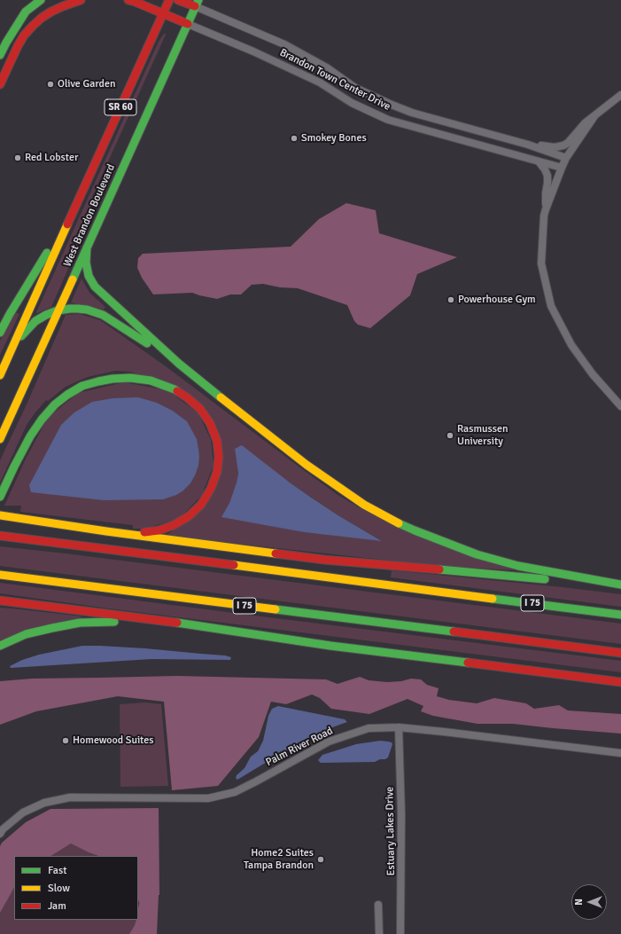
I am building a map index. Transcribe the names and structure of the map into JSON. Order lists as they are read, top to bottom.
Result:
{
  "streets": {
    "main road": ["SR 60", "West Brandon Boulevard", "I 75"],
    "street": ["Brandon Town Center Drive", "Palm River Road", "Estuary Lakes Drive"]
  },
  "crossings": [
    ["Brandon Town Center Drive", "West Brandon Boulevard"],
    ["Palm River Road", "Estuary Lakes Drive"]
  ],
  "places": [
    "Olive Garden",
    "Smokey Bones",
    "Red Lobster",
    "Powerhouse Gym",
    "Rasmussen University",
    "Homewood Suites",
    "Home2 Suites Tampa Brandon"
  ],
  "legend": ["Fast", "Slow", "Jam"],
  "north": "left"
}
